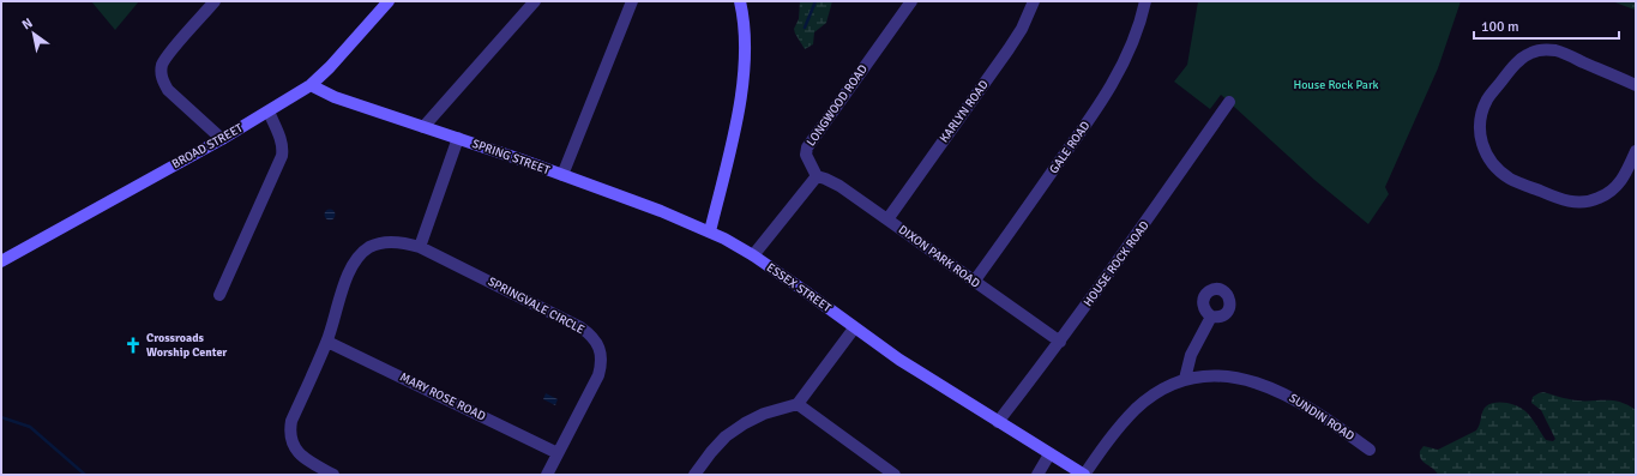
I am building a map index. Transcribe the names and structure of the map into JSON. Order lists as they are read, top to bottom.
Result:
{
  "streets": {
    "street": [
      "LONGWOOD ROAD",
      "KARLYN ROAD",
      "BROAD STREET",
      "GALE ROAD",
      "SPRING STREET",
      "DIXON PARK ROAD",
      "HOUSE ROCK ROAD",
      "ESSEX STREET",
      "SPRINGVALE CIRCLE",
      "MARY ROSE ROAD",
      "SUNDIN ROAD"
    ]
  },
  "crossings": [
    ["LONGWOOD ROAD", "DIXON PARK ROAD"],
    ["KARLYN ROAD", "DIXON PARK ROAD"],
    ["BROAD STREET", "SPRING STREET"],
    ["GALE ROAD", "DIXON PARK ROAD"],
    ["SPRING STREET", "ESSEX STREET"],
    ["DIXON PARK ROAD", "HOUSE ROCK ROAD"],
    ["HOUSE ROCK ROAD", "ESSEX STREET"],
    ["ESSEX STREET", "SUNDIN ROAD"],
    ["SPRINGVALE CIRCLE", "MARY ROSE ROAD"]
  ],
  "parks": ["House Rock Park"],
  "places": {
    "church": ["Crossroads Worship Center"]
  },
  "scale_bar": "100 m",
  "north": "top left"
}
